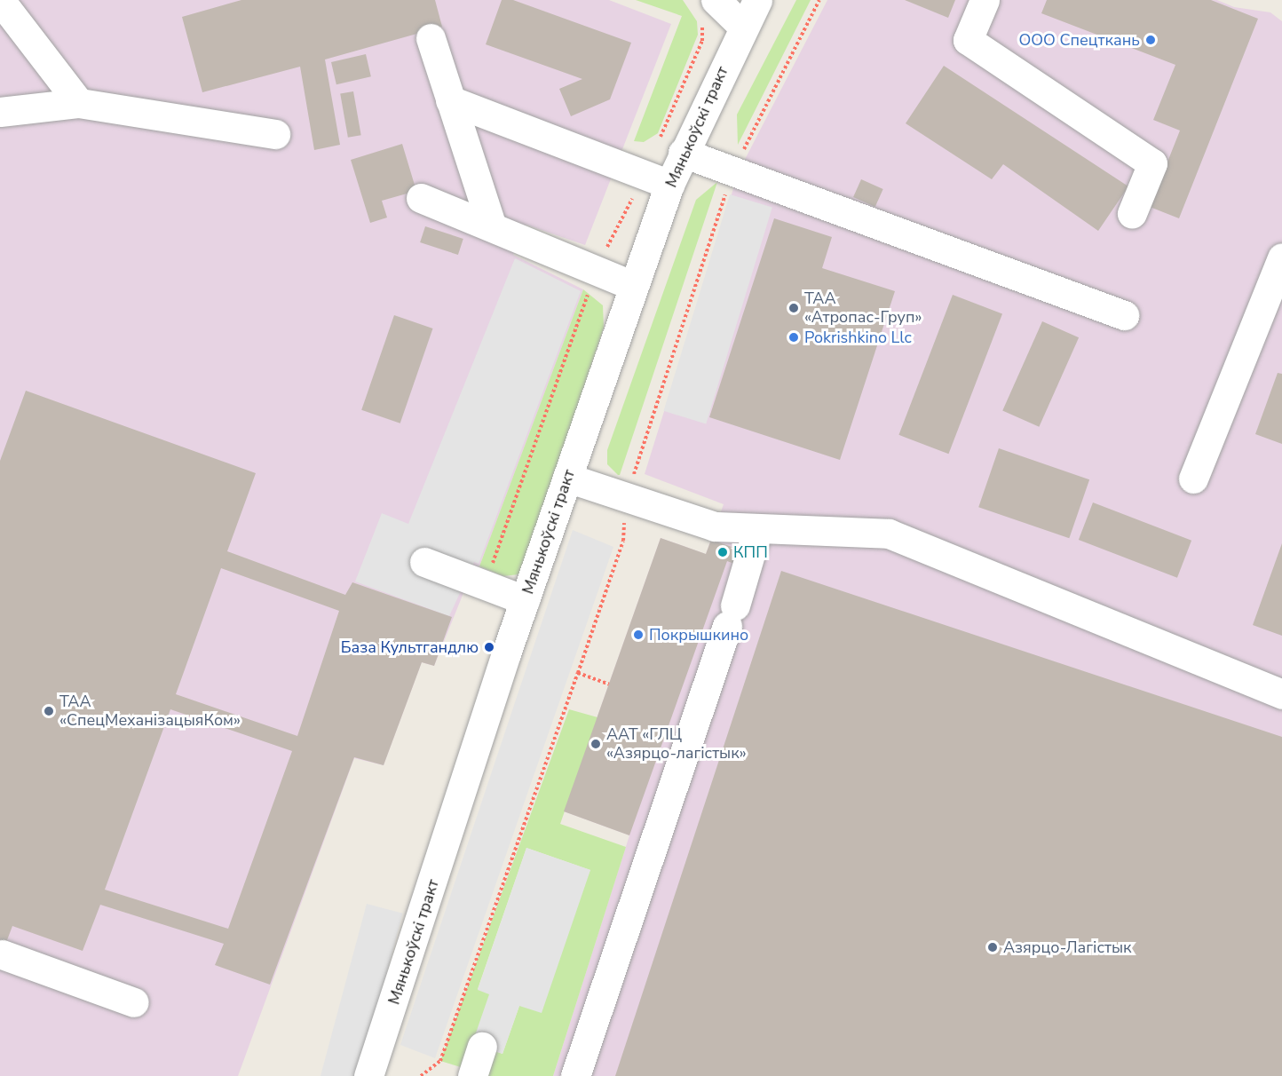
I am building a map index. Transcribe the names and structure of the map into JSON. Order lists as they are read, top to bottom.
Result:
{
  "streets": {
    "street": ["Мянькоўскі тракт"]
  },
  "places": [
    "ООО Спецткань",
    "ТАА «Атропас-Груп»",
    "Pokrishkino Llc",
    "КПП",
    "Покрышкино",
    "База Культгандлю",
    "ТАА «СпецМеханізацыяКом»",
    "ААТ «ГЛЦ «Азярцо-лагістык»",
    "Азярцо-Лагістык"
  ]
}
